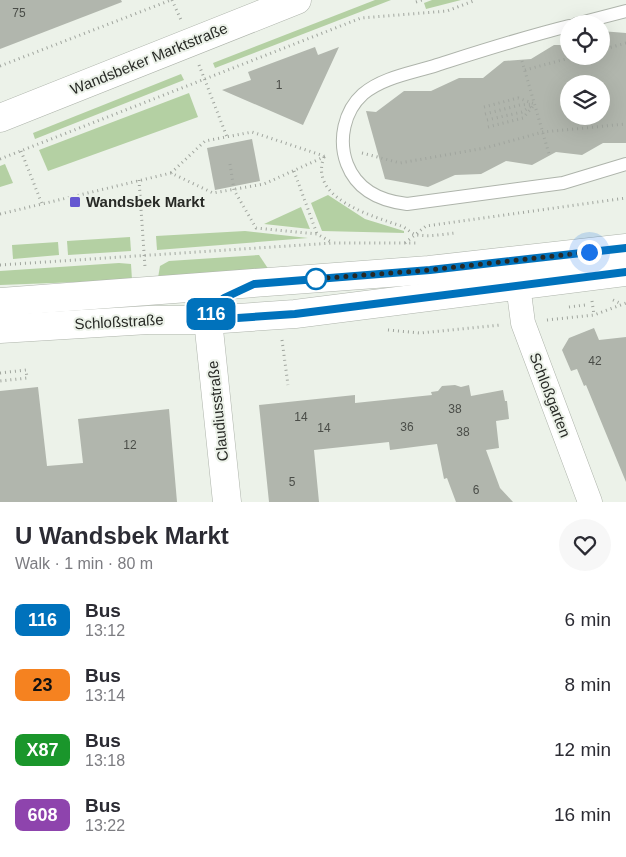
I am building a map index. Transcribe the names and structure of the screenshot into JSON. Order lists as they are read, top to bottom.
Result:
{
  "streets": {
    "main road": ["Wandsbeker Marktstraße", "Schloßstraße", "Claudiusstraße"],
    "street": ["Schloßgarten"]
  },
  "crossings": [
    ["Schloßstraße", "Schloßgarten"],
    ["Schloßstraße", "Claudiusstraße"]
  ],
  "places": {
    "transit": ["Wandsbek Markt"]
  },
  "lines": ["bus line 116"],
  "house_numbers": [
    "75",
    "1",
    "42",
    "38",
    "14",
    "36",
    "14",
    "38",
    "12",
    "5",
    "6"
  ],
  "page": {
    "on_map": "116",
    "heading": ["U Wandsbek Markt", "Walk · 1 min · 80 m"],
    "list": [
      {
        "mark": "116",
        "name": "Bus",
        "note": "13:12",
        "value": "6 min"
      },
      {
        "mark": "23",
        "name": "Bus",
        "note": "13:14",
        "value": "8 min"
      },
      {
        "mark": "X87",
        "name": "Bus",
        "note": "13:18",
        "value": "12 min"
      },
      {
        "mark": "608",
        "name": "Bus",
        "note": "13:22",
        "value": "16 min"
      }
    ]
  }
}
